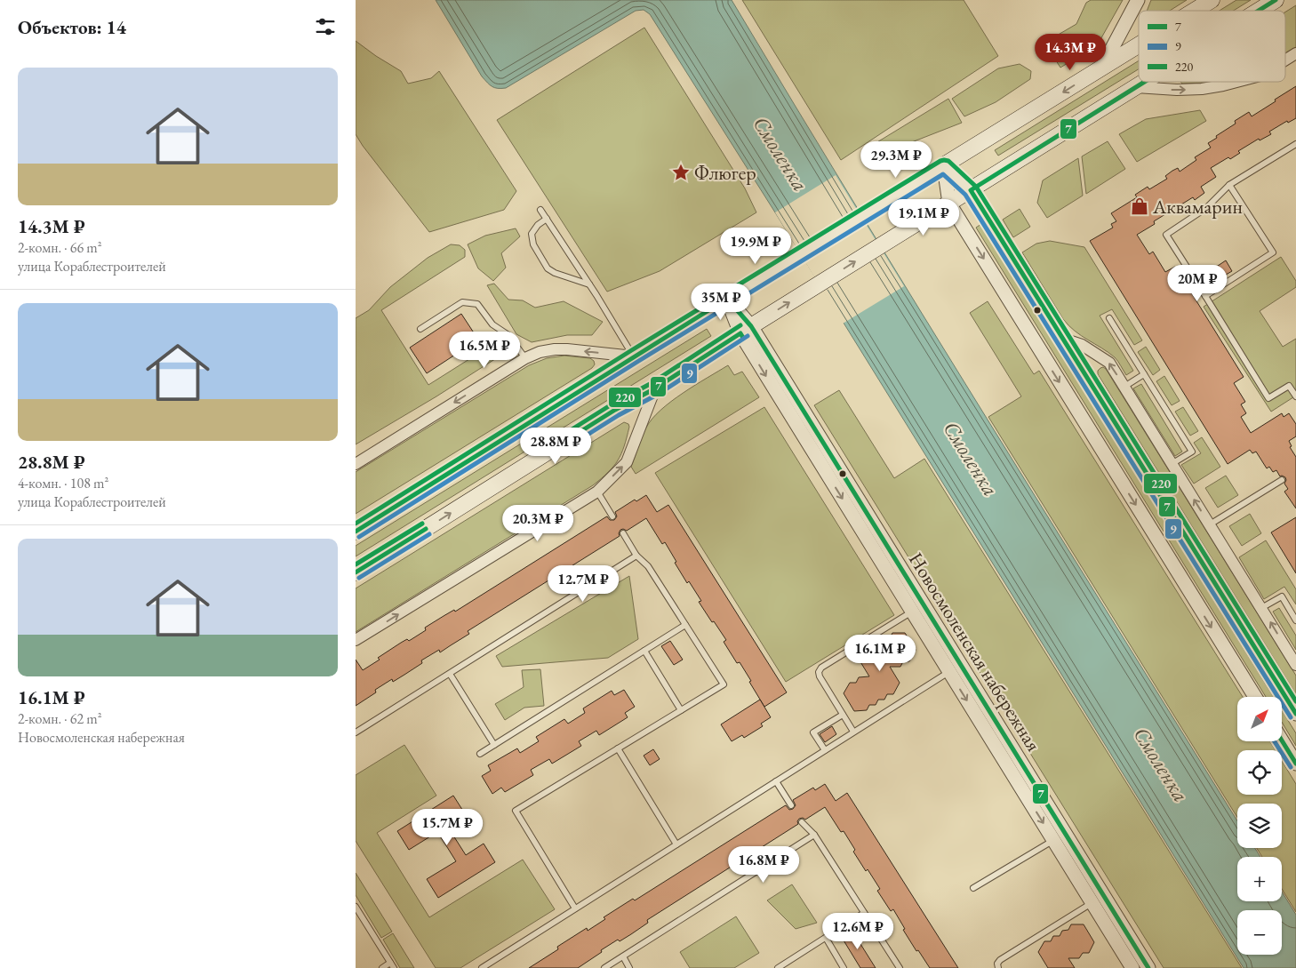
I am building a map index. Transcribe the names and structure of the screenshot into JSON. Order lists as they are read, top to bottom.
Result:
{
  "streets": {
    "street": ["Новосмоленская набережная"]
  },
  "water": ["Смоленка"],
  "places": {
    "place": ["Флюгер"],
    "shop": ["Аквамарин"]
  },
  "lines": ["transit line 7", "transit line 220", "transit line 9"],
  "legend": ["7", "9", "220"],
  "north": "top right",
  "page": {
    "heading": "Объектов: 14",
    "price": [
      "14.3M ₽",
      "29.3M ₽",
      "19.1M ₽",
      "19.9M ₽",
      "20M ₽",
      "35M ₽",
      "16.5M ₽",
      "28.8M ₽",
      "20.3M ₽",
      "12.7M ₽",
      "16.1M ₽",
      "15.7M ₽",
      "16.8M ₽",
      "12.6M ₽"
    ],
    "list": [
      {
        "name": "14.3M ₽",
        "note": "2-комн. · 66 m² · улица Кораблестроителей"
      },
      {
        "name": "28.8M ₽",
        "note": "4-комн. · 108 m² · улица Кораблестроителей"
      },
      {
        "name": "16.1M ₽",
        "note": "2-комн. · 62 m² · Новосмоленская набережная"
      }
    ],
    "map_buttons": ["+", "−"]
  }
}
